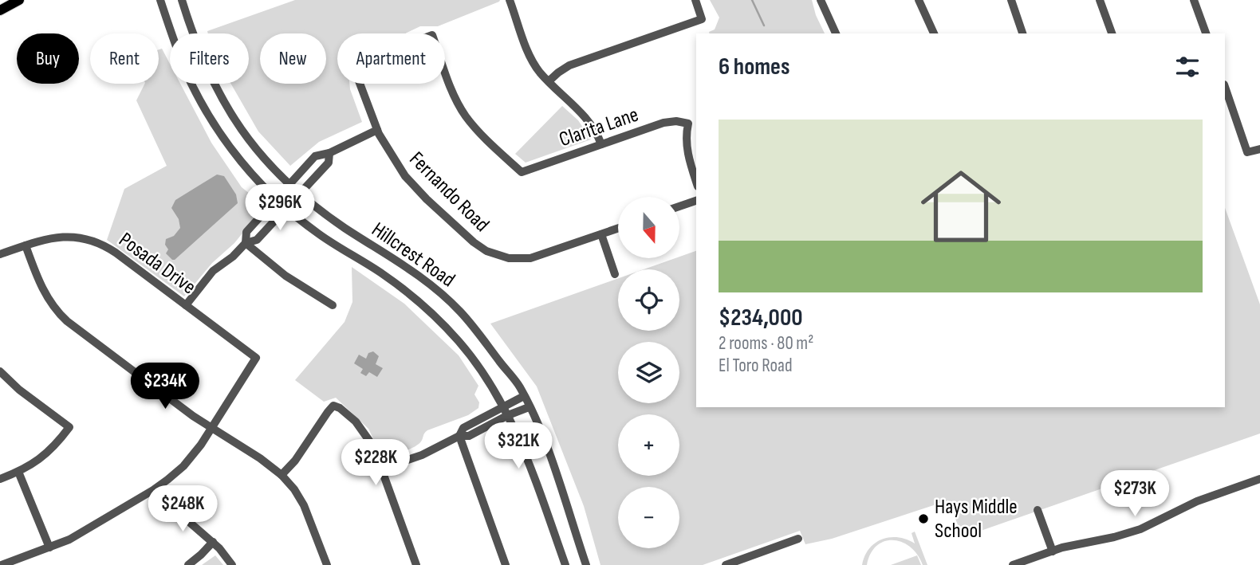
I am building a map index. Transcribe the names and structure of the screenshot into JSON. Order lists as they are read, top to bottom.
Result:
{
  "streets": {
    "street": [
      "Clarita Lane",
      "Fernando Road",
      "Hillcrest Road",
      "Posada Drive"
    ]
  },
  "crossings": [
    ["Clarita Lane", "Fernando Road"]
  ],
  "places": ["Hays Middle School"],
  "north": "bottom",
  "page": {
    "chip": [
      "Buy",
      "Rent",
      "Filters",
      "New",
      "Apartment"
    ],
    "heading": "6 homes",
    "list": [
      {
        "name": "$234,000",
        "note": "2 rooms · 80 m² · El Toro Road"
      }
    ],
    "price": [
      "$296K",
      "$234K",
      "$321K",
      "$228K",
      "$273K",
      "$248K"
    ],
    "map_buttons": ["+", "−"]
  }
}
